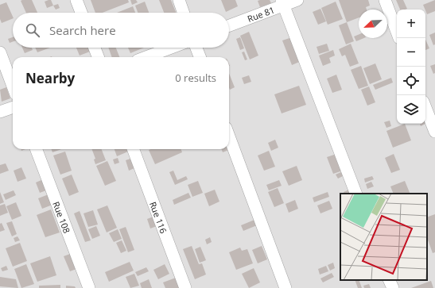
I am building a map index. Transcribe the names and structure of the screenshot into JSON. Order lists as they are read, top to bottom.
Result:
{
  "streets": {
    "street": ["Rue 81", "Rue 108", "Rue 116"]
  },
  "north": "bottom left",
  "page": {
    "map_buttons": ["+", "−"],
    "search": "Search here",
    "heading": ["Nearby", "0 results"]
  }
}
